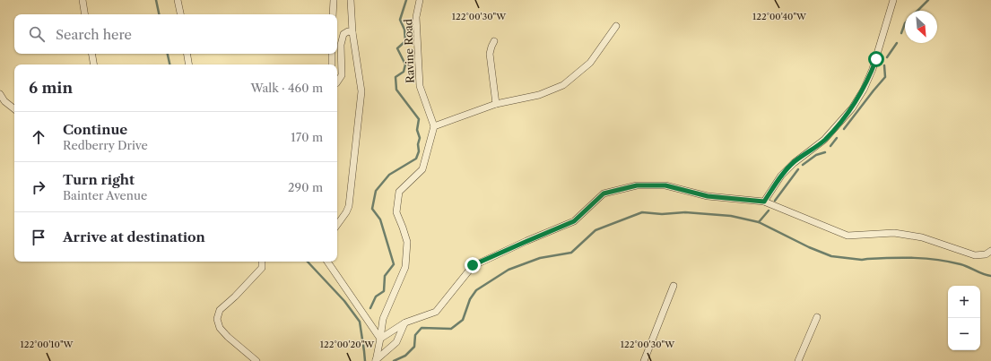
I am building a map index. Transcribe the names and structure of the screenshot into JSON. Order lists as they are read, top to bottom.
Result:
{
  "streets": {
    "street": ["Ravine Road"]
  },
  "north": "bottom right",
  "page": {
    "search": "Search here",
    "heading": ["6 min", "Walk · 460 m"],
    "list": [
      ["Continue", "Redberry Drive", "170 m"],
      ["Turn right", "Bainter Avenue", "290 m"],
      "Arrive at destination"
    ],
    "map_buttons": ["+", "−"]
  },
  "coordinates": [
    "122°00'30\"W",
    "122°00'40\"W",
    "122°00'10\"W",
    "122°00'20\"W"
  ]
}
